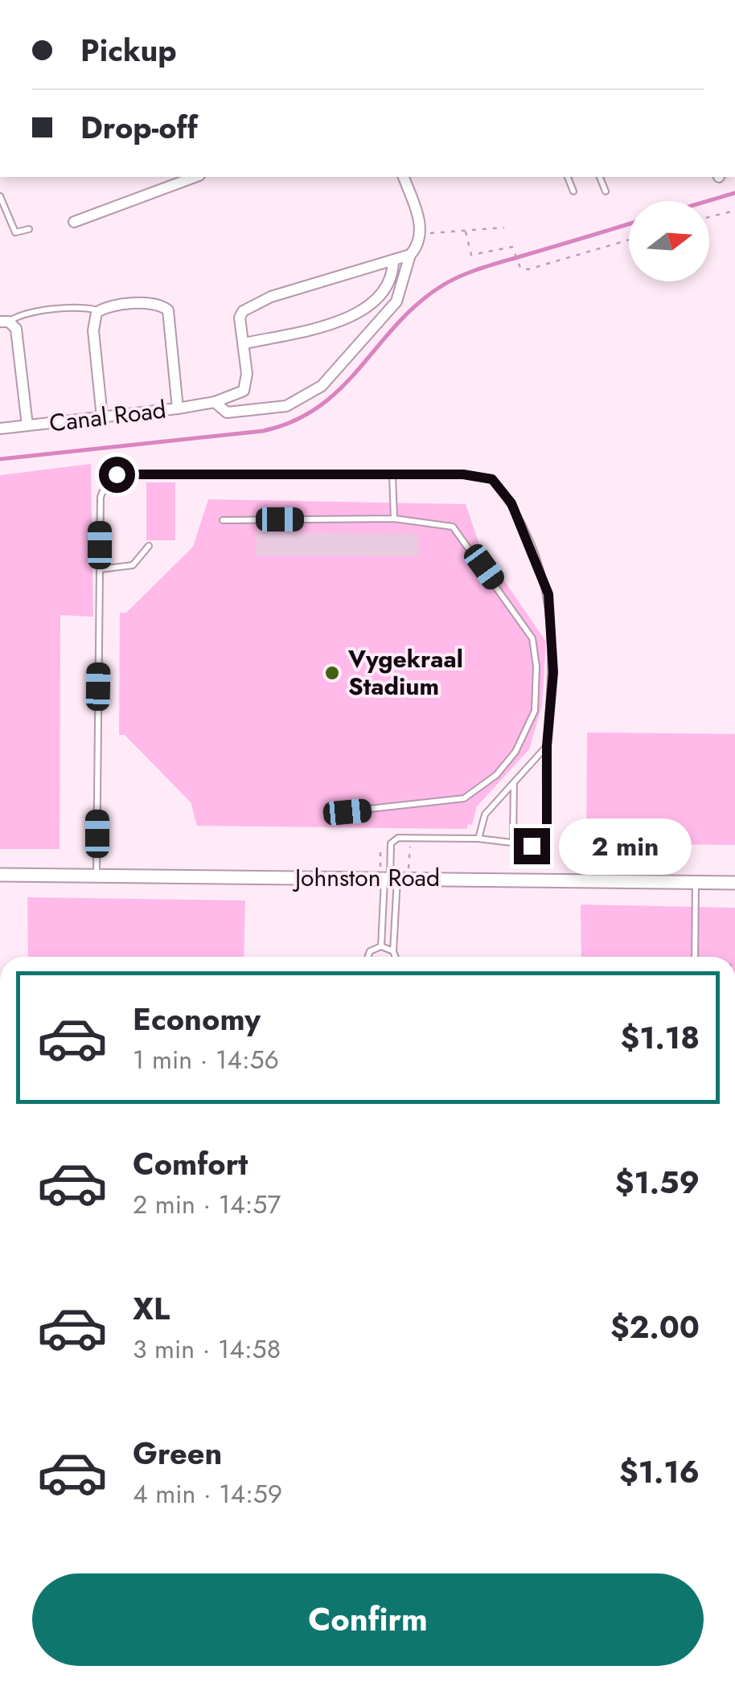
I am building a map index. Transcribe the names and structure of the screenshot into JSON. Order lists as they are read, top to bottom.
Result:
{
  "streets": {
    "street": ["Canal Road", "Johnston Road"]
  },
  "places": ["Vygekraal Stadium"],
  "north": "right",
  "page": {
    "banner": ["Pickup", "Drop-off"],
    "bubble": "2 min",
    "list": [
      {
        "name": "Economy",
        "note": "1 min · 14:56",
        "value": "$1.18"
      },
      {
        "name": "Comfort",
        "note": "2 min · 14:57",
        "value": "$1.59"
      },
      {
        "name": "XL",
        "note": "3 min · 14:58",
        "value": "$2.00"
      },
      {
        "name": "Green",
        "note": "4 min · 14:59",
        "value": "$1.16"
      }
    ],
    "buttons": "Confirm"
  }
}
